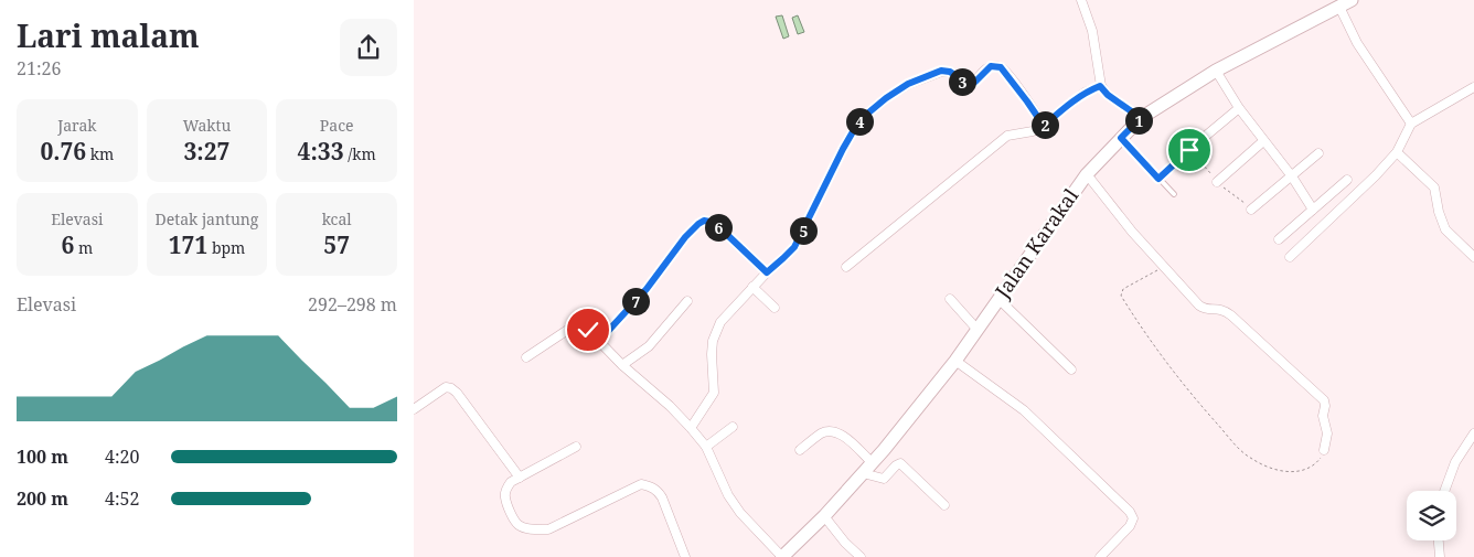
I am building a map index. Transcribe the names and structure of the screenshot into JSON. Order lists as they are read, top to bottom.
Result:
{
  "streets": {
    "main road": ["Jalan Karakal"]
  },
  "page": {
    "heading": ["Lari malam", "21:26"],
    "pins": [
      "3",
      "1",
      "4",
      "2",
      "6",
      "5",
      "7"
    ],
    "stats": [
      ["Jarak", "0.76 km"],
      ["Waktu", "3:27"],
      ["Pace", "4:33 /km"],
      ["Elevasi", "6 m"],
      ["Detak jantung", "171 bpm"],
      ["kcal", "57"]
    ],
    "chart": ["Elevasi", "292–298 m"],
    "list": [
      {
        "name": "100 m",
        "note": "4:20"
      },
      {
        "name": "200 m",
        "note": "4:52"
      }
    ]
  }
}
